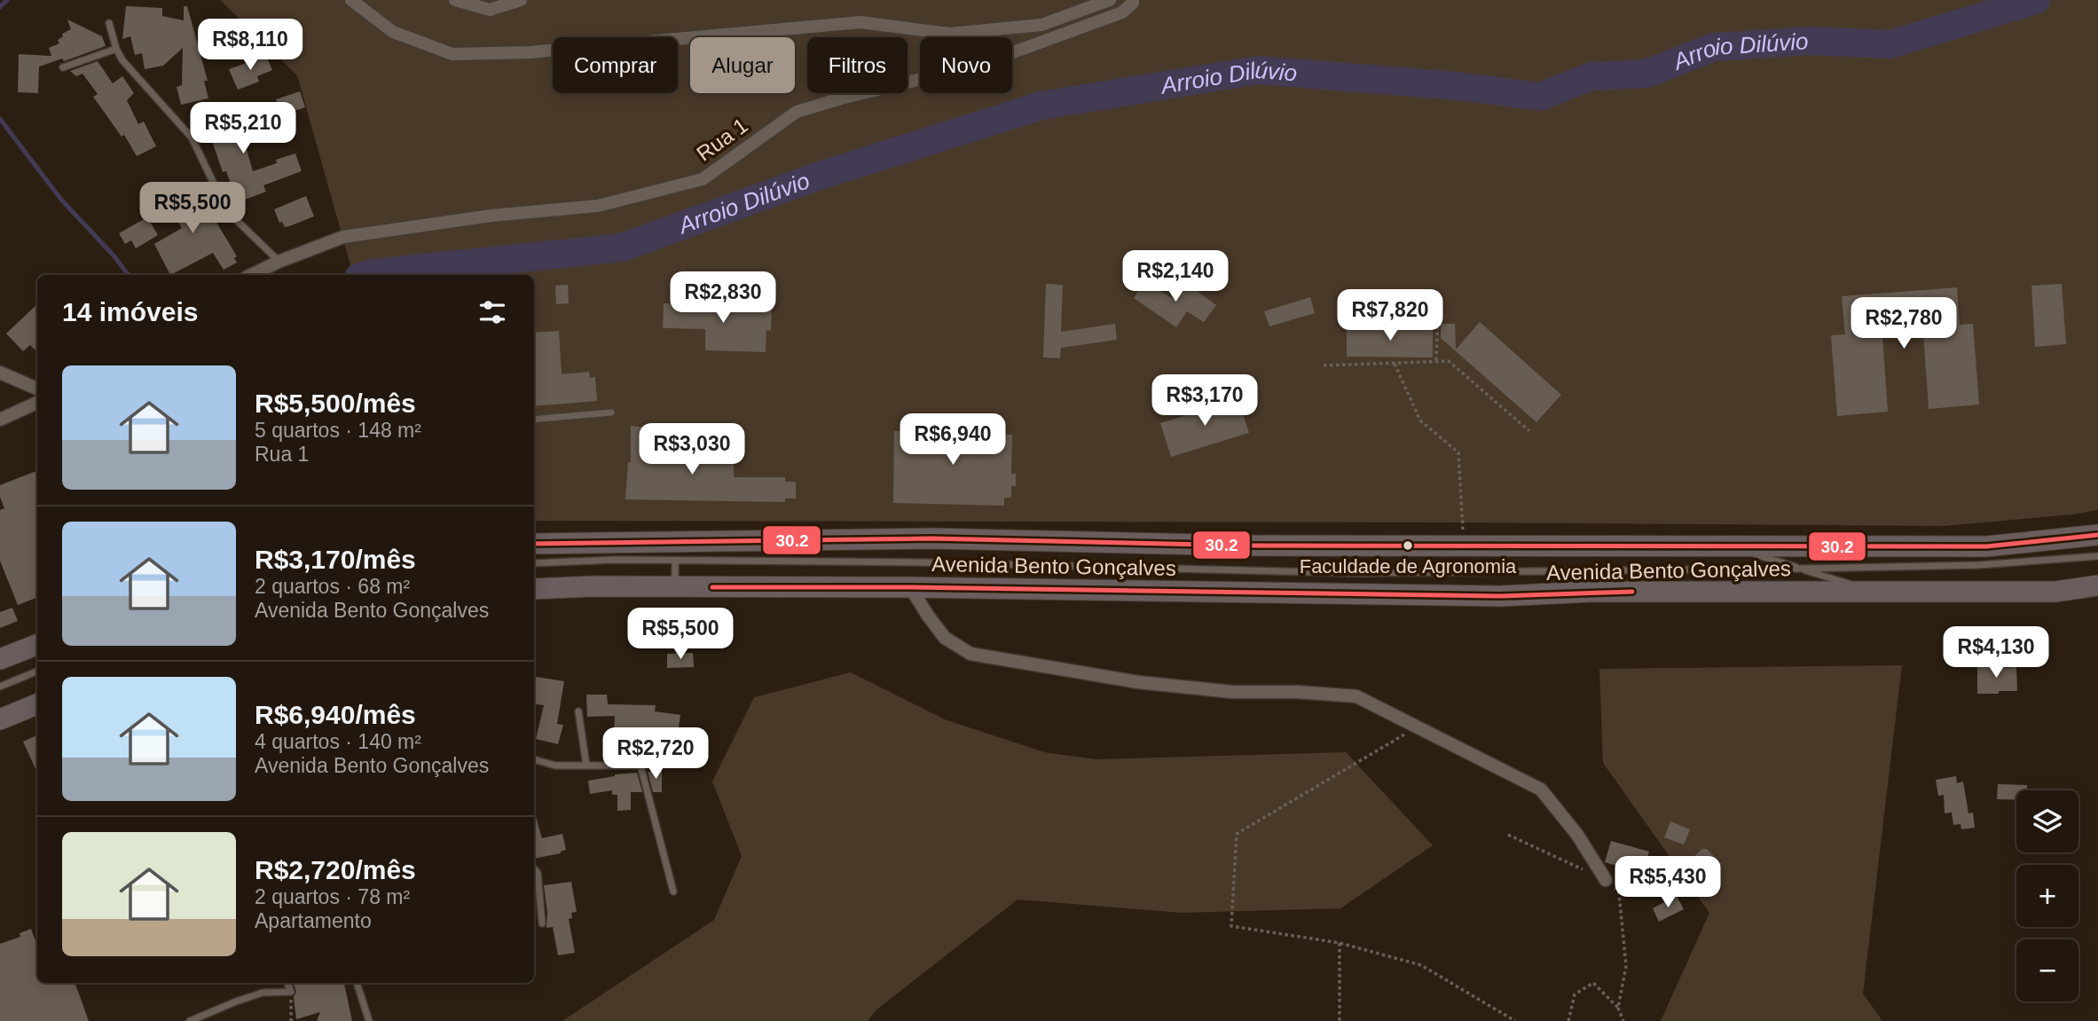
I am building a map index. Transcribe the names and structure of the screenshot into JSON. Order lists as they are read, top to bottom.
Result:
{
  "streets": {
    "main road": ["Avenida Bento Gonçalves"],
    "street": ["Rua 1"]
  },
  "water": ["Arroio Dilúvio"],
  "places": ["Faculdade de Agronomia"],
  "lines": ["transit line 30.2"],
  "page": {
    "price": [
      "R$8,110",
      "R$5,210",
      "R$5,500",
      "R$2,140",
      "R$2,830",
      "R$7,820",
      "R$2,780",
      "R$3,170",
      "R$6,940",
      "R$3,030",
      "R$5,500",
      "R$4,130",
      "R$2,720",
      "R$5,430"
    ],
    "chip": [
      "Comprar",
      "Alugar",
      "Filtros",
      "Novo"
    ],
    "heading": "14 imóveis",
    "list": [
      {
        "name": "R$5,500/mês",
        "note": "5 quartos · 148 m² · Rua 1"
      },
      {
        "name": "R$3,170/mês",
        "note": "2 quartos · 68 m² · Avenida Bento Gonçalves"
      },
      {
        "name": "R$6,940/mês",
        "note": "4 quartos · 140 m² · Avenida Bento Gonçalves"
      },
      {
        "name": "R$2,720/mês",
        "note": "2 quartos · 78 m² · Apartamento"
      }
    ],
    "map_buttons": ["+", "−"]
  }
}
